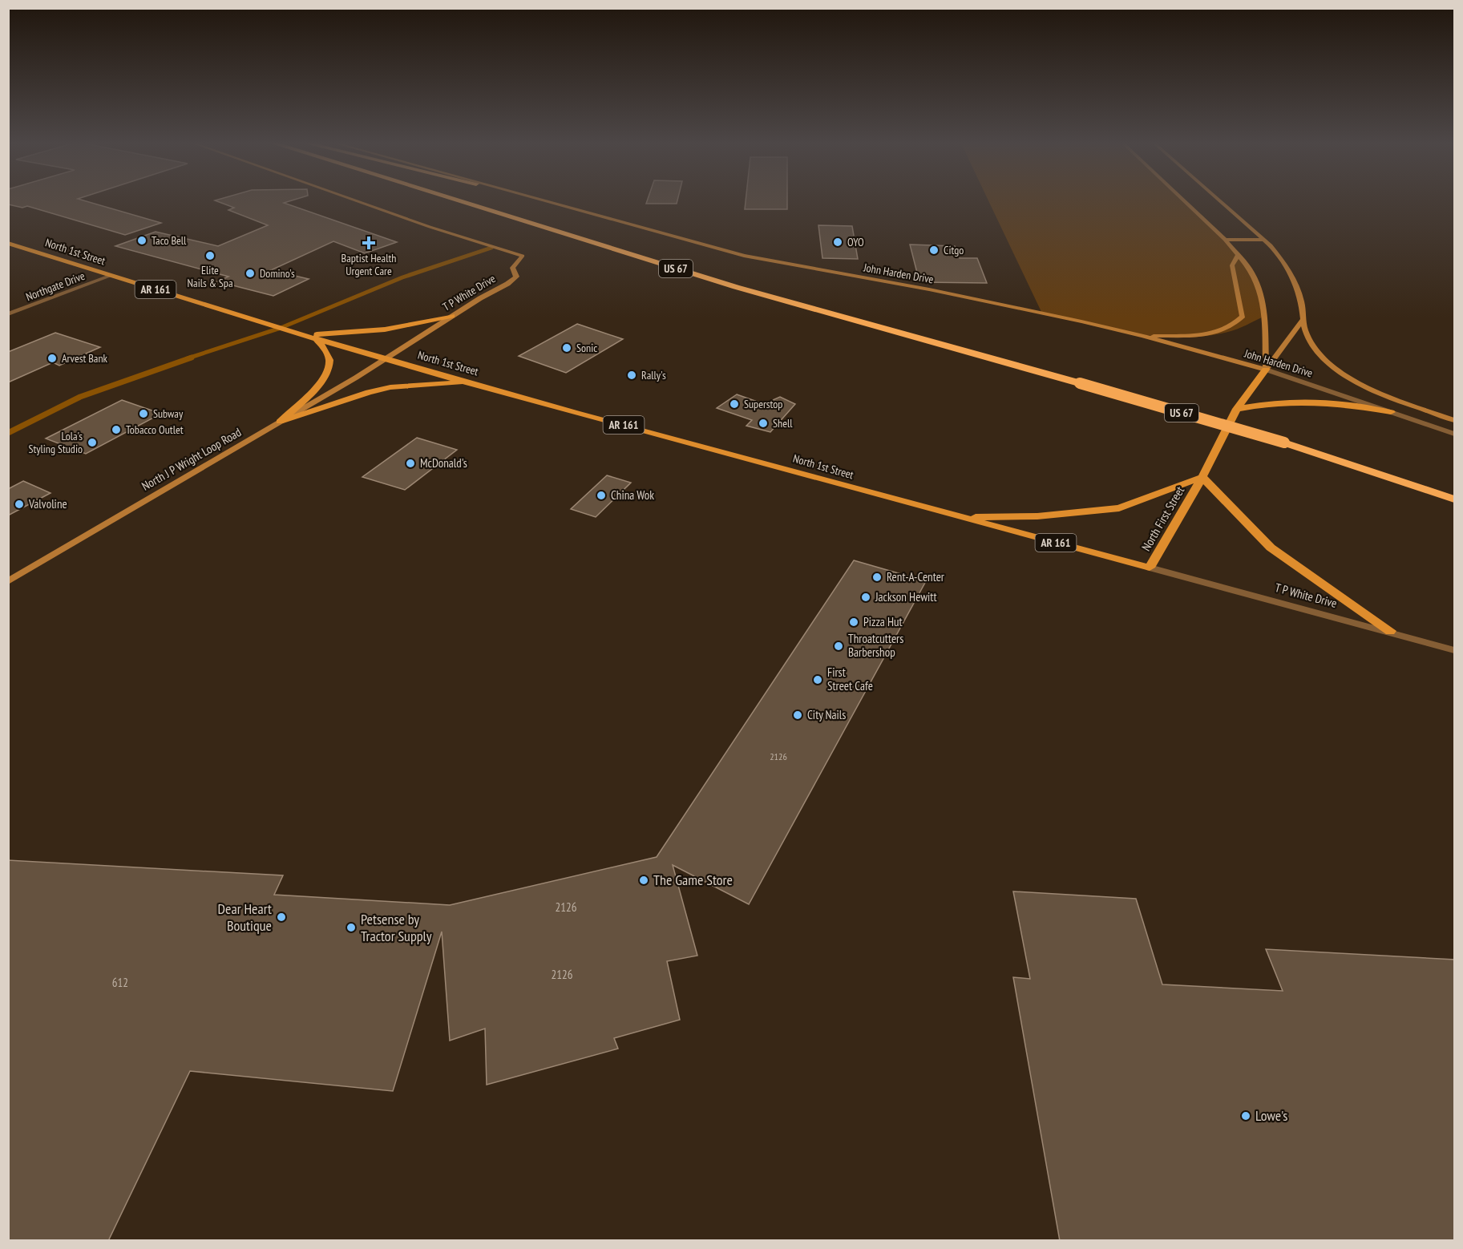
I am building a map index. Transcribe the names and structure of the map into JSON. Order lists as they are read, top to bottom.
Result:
{
  "streets": {
    "highway": ["US 67"],
    "main road": [
      "North 1st Street",
      "John Harden Drive",
      "AR 161",
      "T P White Drive",
      "North J P Wright Loop Road",
      "North First Street"
    ],
    "street": ["Northgate Drive"]
  },
  "crossings": [
    ["North 1st Street", "Northgate Drive"],
    ["North 1st Street", "T P White Drive"],
    ["North 1st Street", "North J P Wright Loop Road"],
    ["North 1st Street", "North First Street"],
    ["John Harden Drive", "North First Street"],
    ["T P White Drive", "North J P Wright Loop Road"],
    ["T P White Drive", "North First Street"]
  ],
  "places": {
    "other": [
      "Taco Bell",
      "OYO",
      "Citgo",
      "Elite Nails & Spa",
      "Domino's",
      "Sonic",
      "Arvest Bank",
      "Rally's",
      "Superstop",
      "Subway",
      "Shell",
      "Tobacco Outlet",
      "Lola's Styling Studio",
      "McDonald's",
      "China Wok",
      "Valvoline",
      "Rent-A-Center",
      "Jackson Hewitt",
      "Pizza Hut",
      "Throatcutters Barbershop",
      "First Street Cafe",
      "City Nails",
      "The Game Store",
      "Dear Heart Boutique",
      "Petsense by Tractor Supply",
      "Lowe's"
    ],
    "health": ["Baptist Health Urgent Care"]
  },
  "house_numbers": [
    "2126",
    "2126",
    "2126",
    "612"
  ]
}
